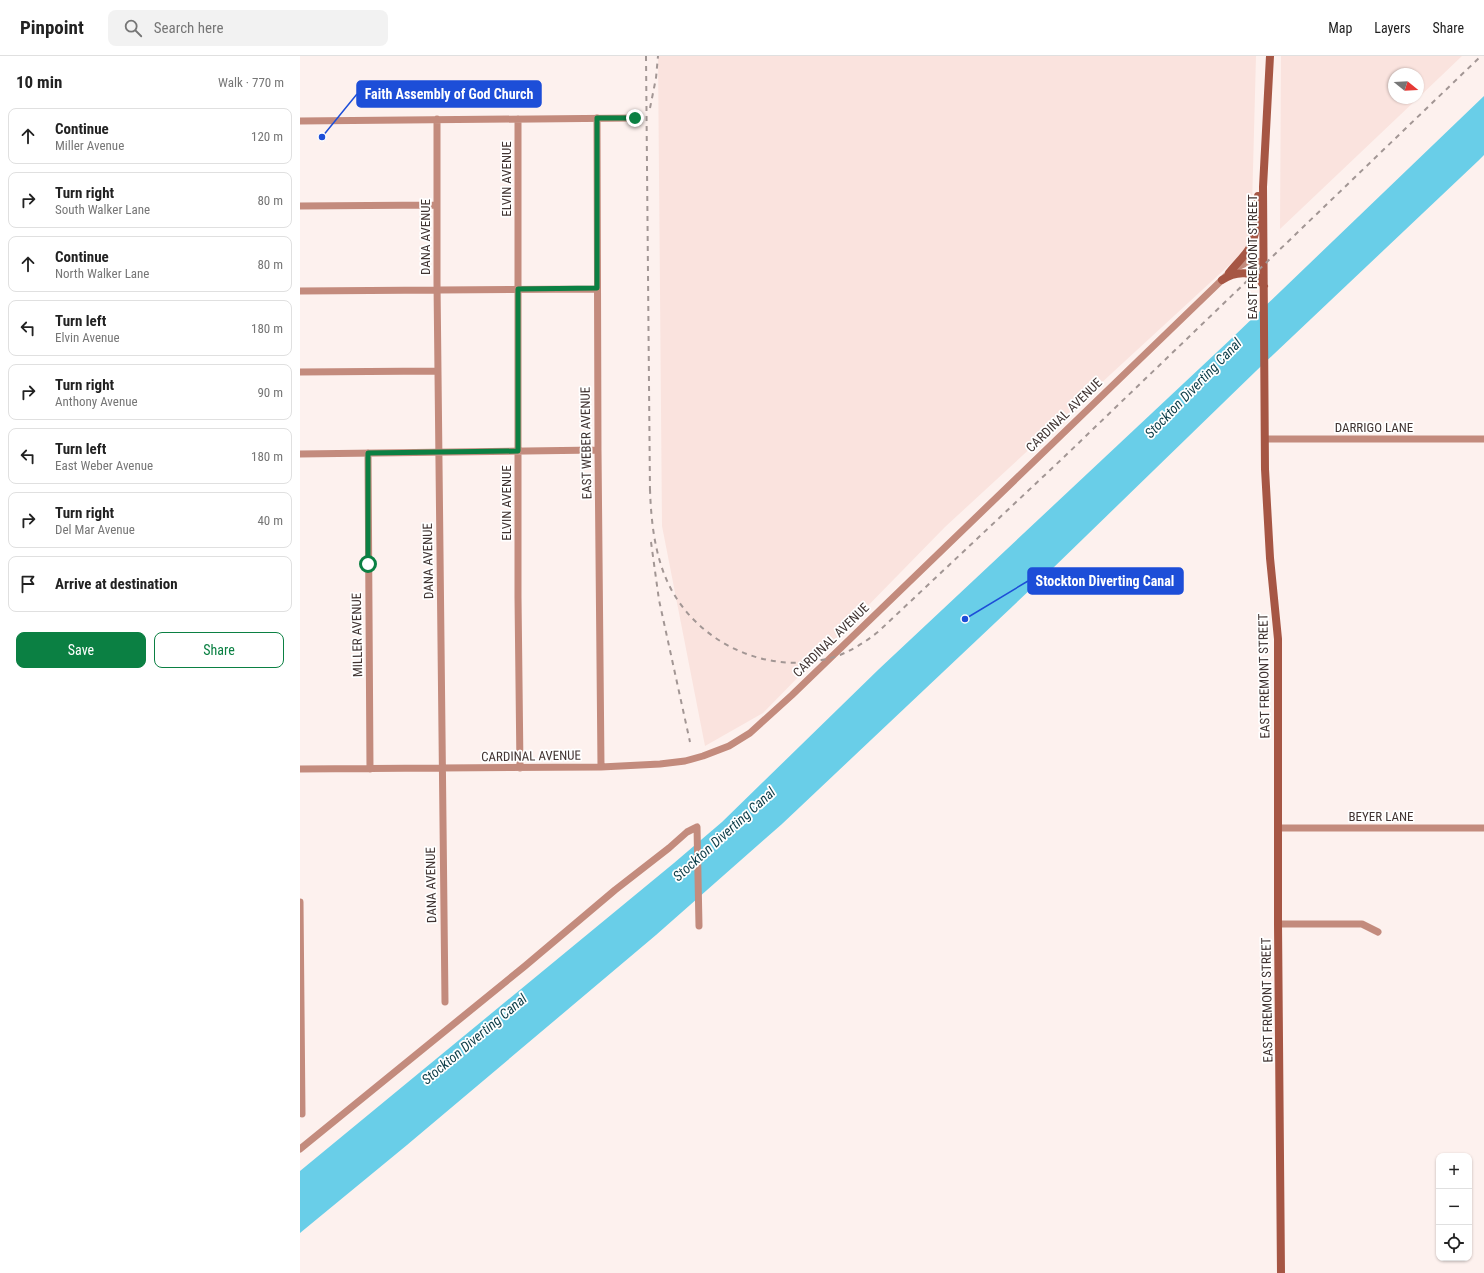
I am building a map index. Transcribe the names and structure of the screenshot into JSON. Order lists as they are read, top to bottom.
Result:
{
  "streets": {
    "main road": ["EAST FREMONT STREET"],
    "street": [
      "ELVIN AVENUE",
      "DANA AVENUE",
      "CARDINAL AVENUE",
      "DARRIGO LANE",
      "EAST WEBER AVENUE",
      "MILLER AVENUE",
      "BEYER LANE"
    ]
  },
  "crossings": [
    ["ELVIN AVENUE", "CARDINAL AVENUE"],
    ["DANA AVENUE", "CARDINAL AVENUE"],
    ["EAST FREMONT STREET", "CARDINAL AVENUE"],
    ["EAST FREMONT STREET", "DARRIGO LANE"],
    ["EAST FREMONT STREET", "BEYER LANE"],
    ["CARDINAL AVENUE", "EAST WEBER AVENUE"],
    ["CARDINAL AVENUE", "MILLER AVENUE"]
  ],
  "water": ["Stockton Diverting Canal"],
  "places": ["Faith Assembly of God Church", "Stockton Diverting Canal"],
  "north": "right",
  "page": {
    "header": "Pinpoint",
    "search": "Search here",
    "nav": ["Map", "Layers", "Share"],
    "heading": ["10 min", "Walk · 770 m"],
    "list": [
      ["Continue", "Miller Avenue", "120 m"],
      ["Turn right", "South Walker Lane", "80 m"],
      ["Continue", "North Walker Lane", "80 m"],
      ["Turn left", "Elvin Avenue", "180 m"],
      ["Turn right", "Anthony Avenue", "90 m"],
      ["Turn left", "East Weber Avenue", "180 m"],
      ["Turn right", "Del Mar Avenue", "40 m"],
      "Arrive at destination"
    ],
    "buttons": ["Save", "Share"],
    "map_buttons": ["+", "−"]
  }
}
